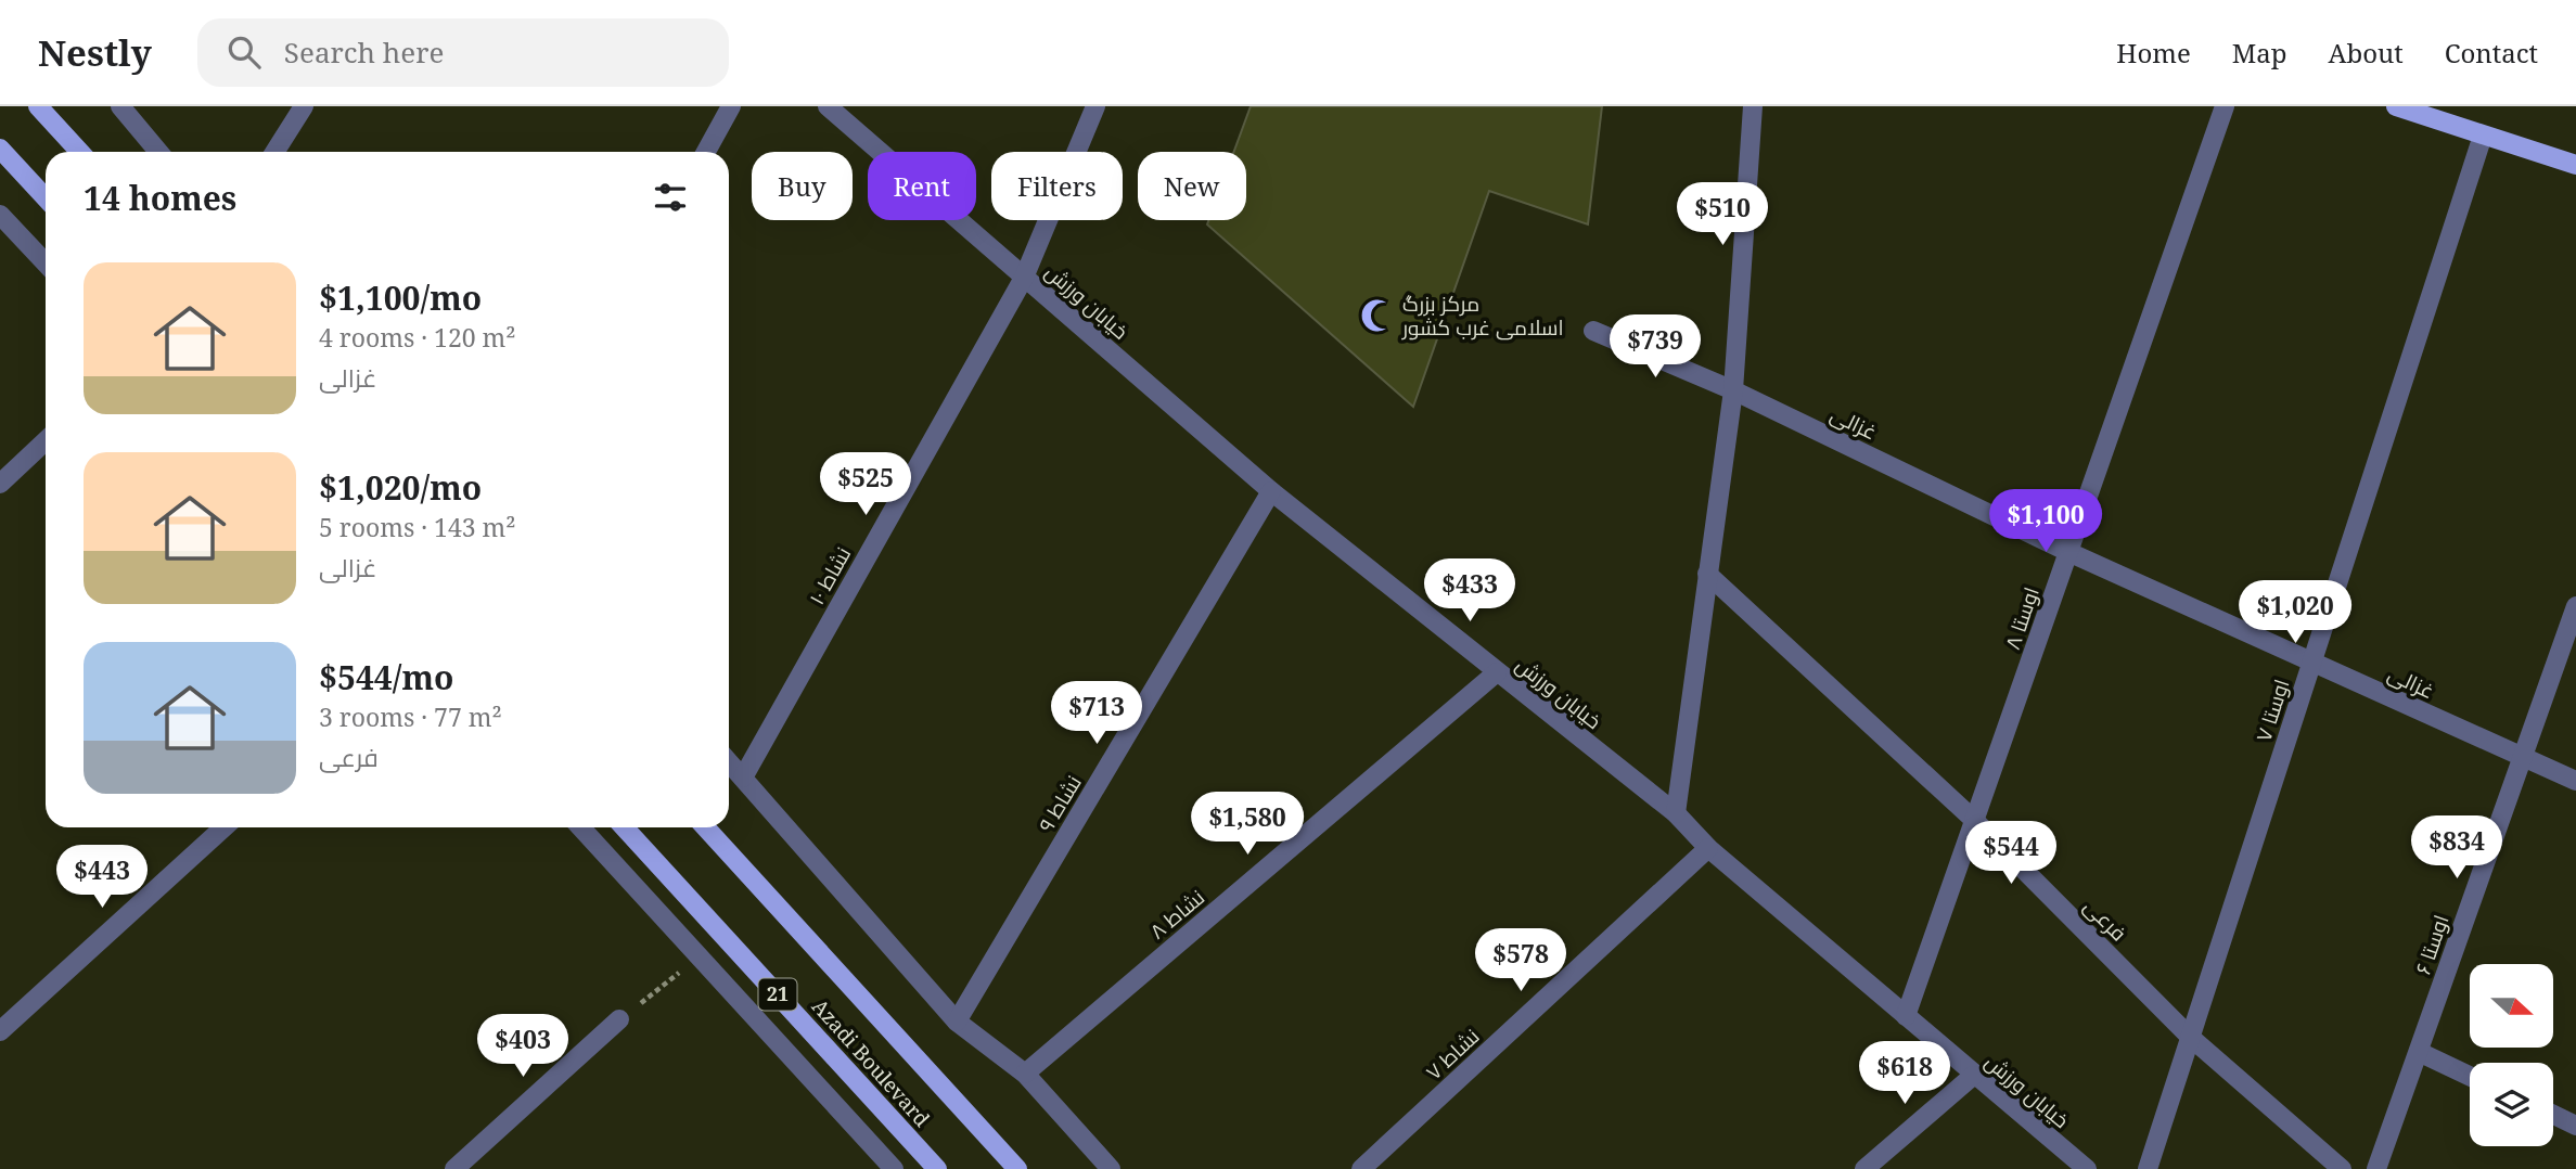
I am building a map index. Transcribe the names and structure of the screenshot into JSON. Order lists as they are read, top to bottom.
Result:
{
  "streets": {
    "main road": ["21", "Azadi Boulevard"],
    "street": [
      "خیابان ورزش",
      "غزالی",
      "نشاط ۱۰",
      "اوستا ۸",
      "اوستا ۷",
      "نشاط ۹",
      "نشاط ۸",
      "فرعی",
      "اوستا ۶",
      "نشاط ۷"
    ]
  },
  "crossings": [
    ["خیابان ورزش", "نشاط ۱۰"],
    ["خیابان ورزش", "اوستا ۸"],
    ["خیابان ورزش", "نشاط ۹"],
    ["خیابان ورزش", "نشاط ۸"],
    ["خیابان ورزش", "نشاط ۷"],
    ["غزالی", "اوستا ۸"],
    ["غزالی", "اوستا ۷"],
    ["غزالی", "اوستا ۶"],
    ["اوستا ۸", "فرعی"],
    ["اوستا ۷", "فرعی"]
  ],
  "places": {
    "mosque": ["مرکز بزرگ اسلامی غرب کشور"]
  },
  "north": "right",
  "page": {
    "header": "Nestly",
    "search": "Search here",
    "nav": [
      "Home",
      "Map",
      "About",
      "Contact"
    ],
    "chip": [
      "Buy",
      "Rent",
      "Filters",
      "New"
    ],
    "heading": "14 homes",
    "price": [
      "$510",
      "$739",
      "$525",
      "$1,100",
      "$433",
      "$1,020",
      "$713",
      "$1,580",
      "$834",
      "$544",
      "$443",
      "$578",
      "$403",
      "$618"
    ],
    "list": [
      {
        "name": "$1,100/mo",
        "note": "4 rooms · 120 m² · غزالی"
      },
      {
        "name": "$1,020/mo",
        "note": "5 rooms · 143 m² · غزالی"
      },
      {
        "name": "$544/mo",
        "note": "3 rooms · 77 m² · فرعی"
      }
    ]
  }
}
